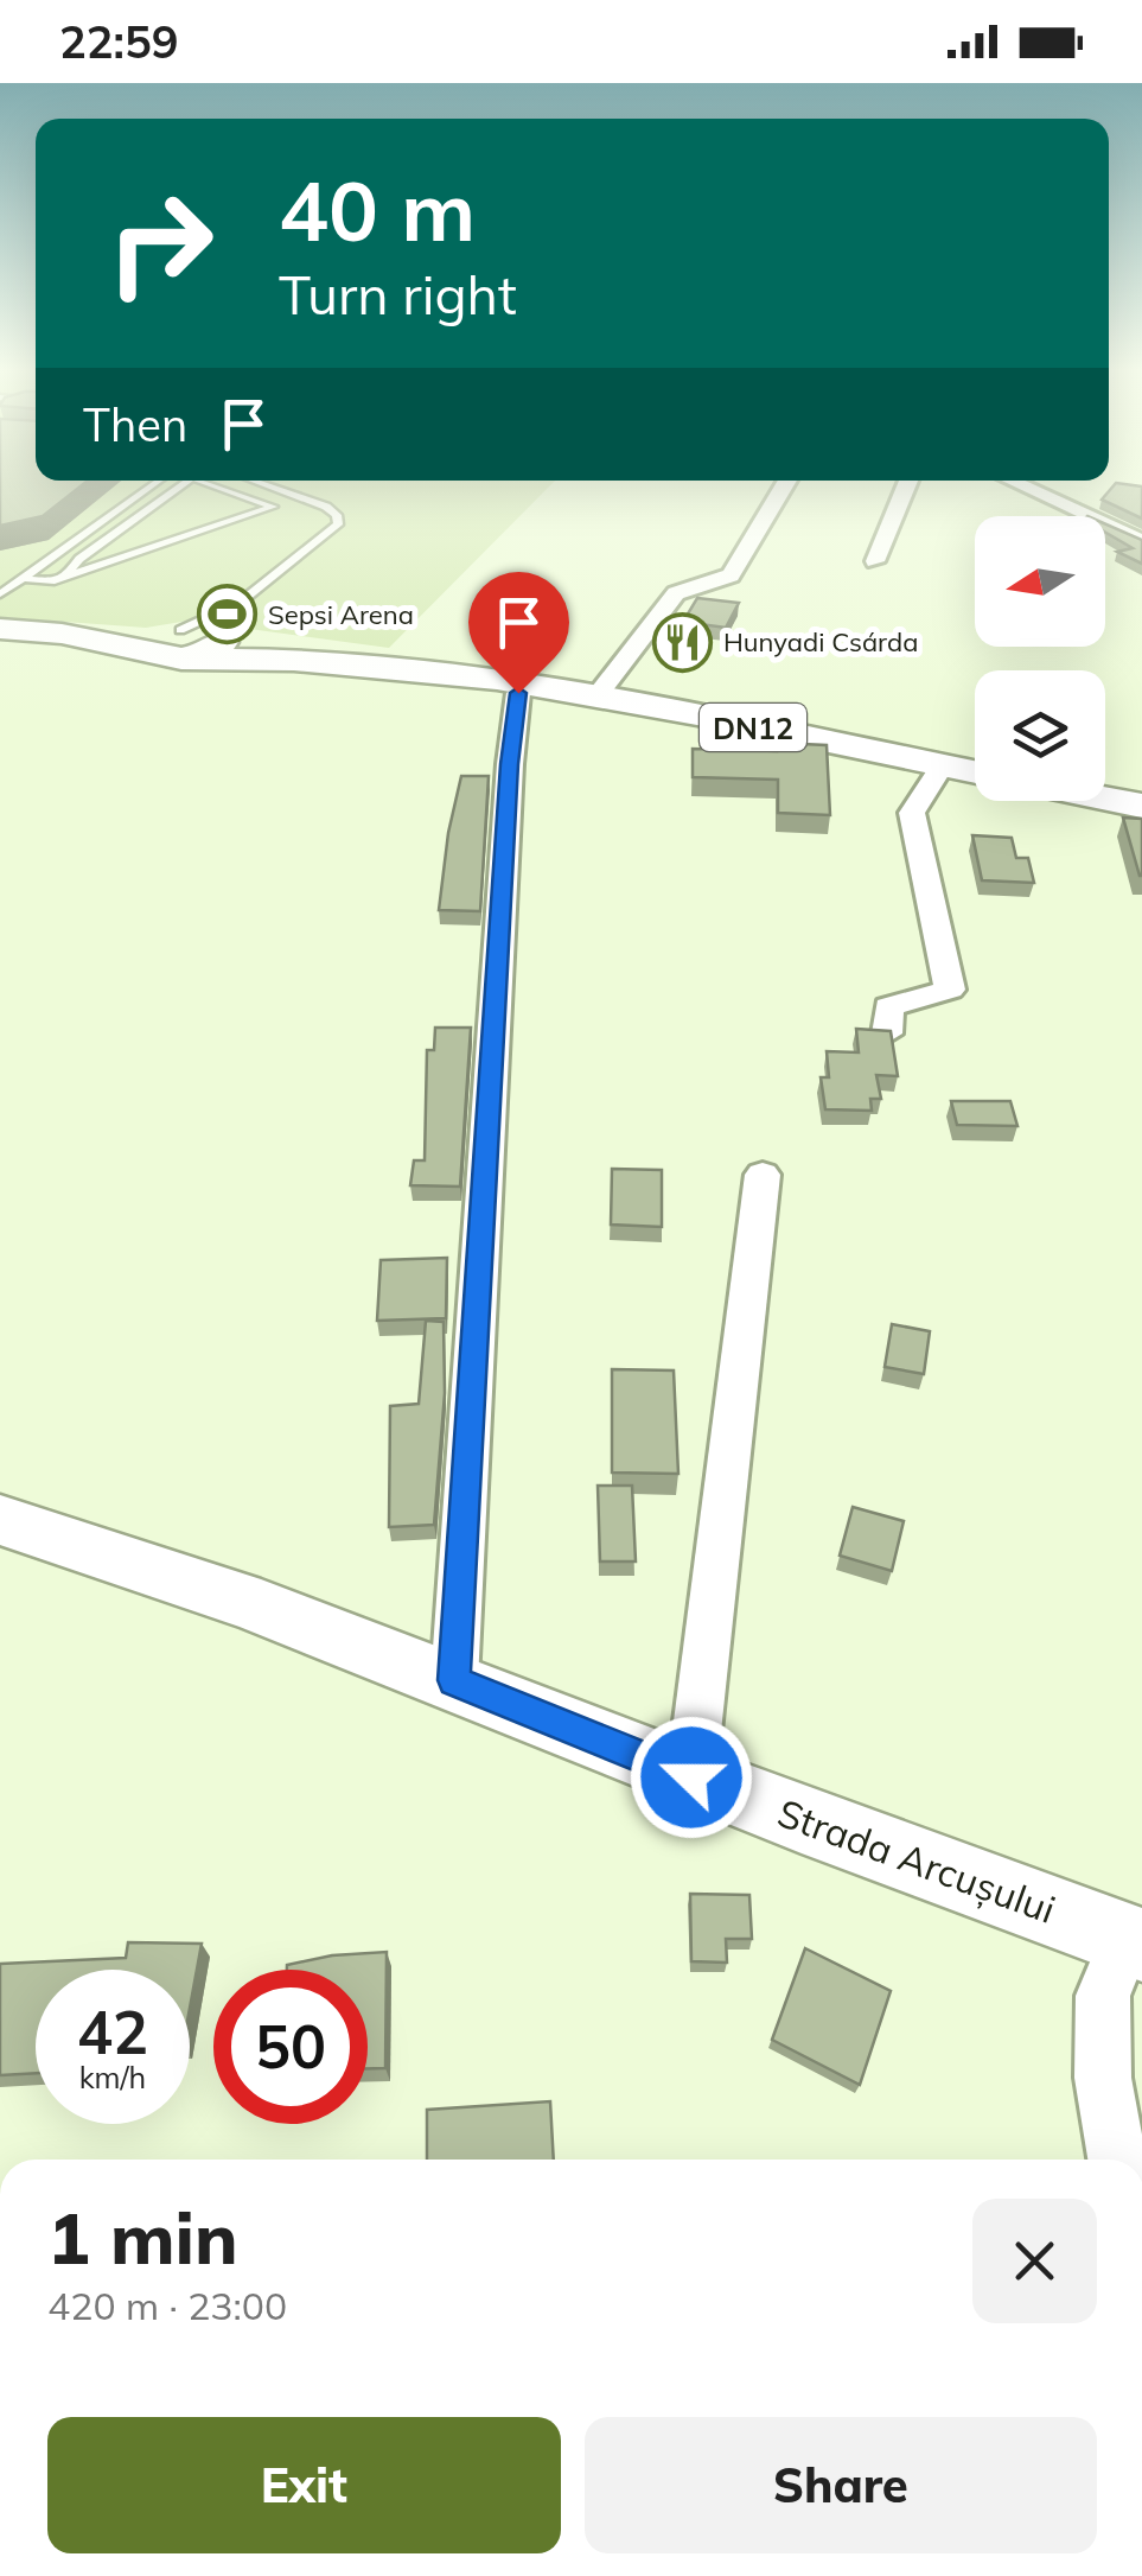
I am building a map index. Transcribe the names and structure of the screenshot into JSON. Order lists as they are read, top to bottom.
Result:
{
  "streets": {
    "main road": ["DN12", "Strada Arcușului"]
  },
  "places": {
    "sports": ["Sepsi Arena"],
    "restaurant": ["Hunyadi Csárda"]
  },
  "north": "left",
  "page": {
    "status": "22:59",
    "turn": ["40 m", "Turn right"],
    "then": "Then",
    "speed": "42 km/h",
    "limit": "50",
    "heading": ["1 min", "420 m · 23:00"],
    "buttons": ["Exit", "Share"]
  }
}
